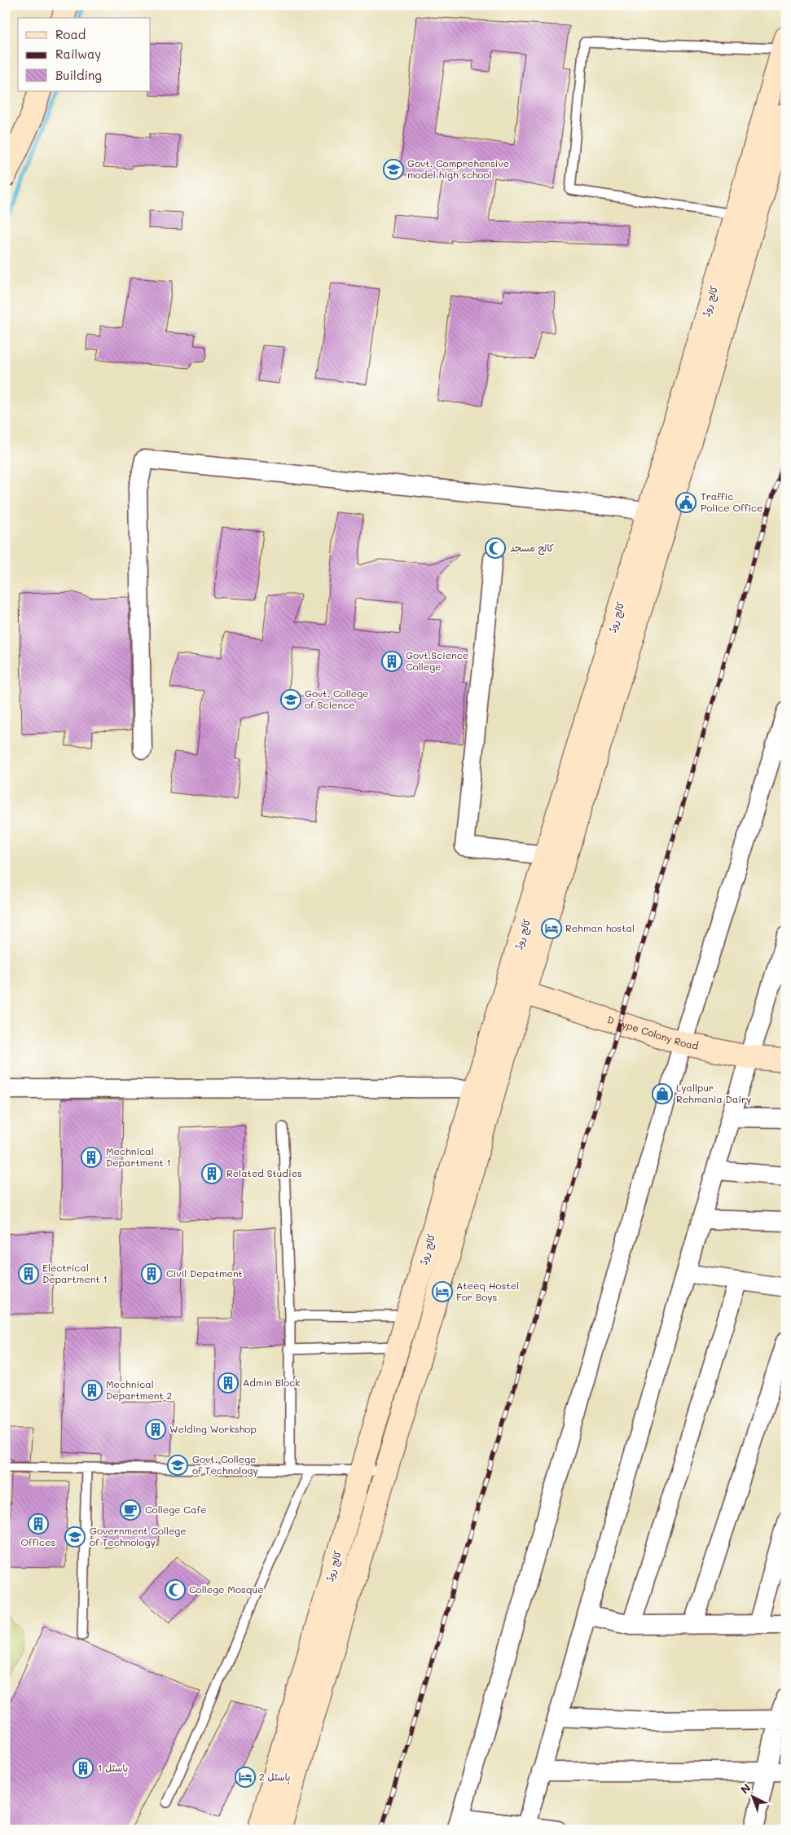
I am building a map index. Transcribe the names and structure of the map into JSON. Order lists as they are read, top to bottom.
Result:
{
  "streets": {
    "main road": ["کالج روڈ", "D Type Colony Road"]
  },
  "crossings": [
    ["کالج روڈ", "D Type Colony Road"]
  ],
  "places": {
    "school or university": [
      "Govt. Comprehensive model high school",
      "Govt. College of Science",
      "Govt. College of Technology",
      "Government College of Technology"
    ],
    "public building": ["Traffic Police Office"],
    "mosque": ["کالج مسجد", "College Mosque"],
    "building": [
      "Govt.Science College",
      "Mechnical Department 1",
      "Related Studies",
      "Electrical Department 1",
      "Civil Depatment",
      "Admin Block",
      "Mechnical Department 2",
      "Welding Workshop",
      "Offices",
      "ہاسٹل 1"
    ],
    "hotel": ["Rehman hostal", "Ateeq Hostel For Boys", "ہاسٹل 2"],
    "shop": ["Lyallpur Rehmania Dairy"],
    "cafe": ["College Cafe"]
  },
  "legend": ["Road", "Railway", "Building"],
  "north": "top left"
}
